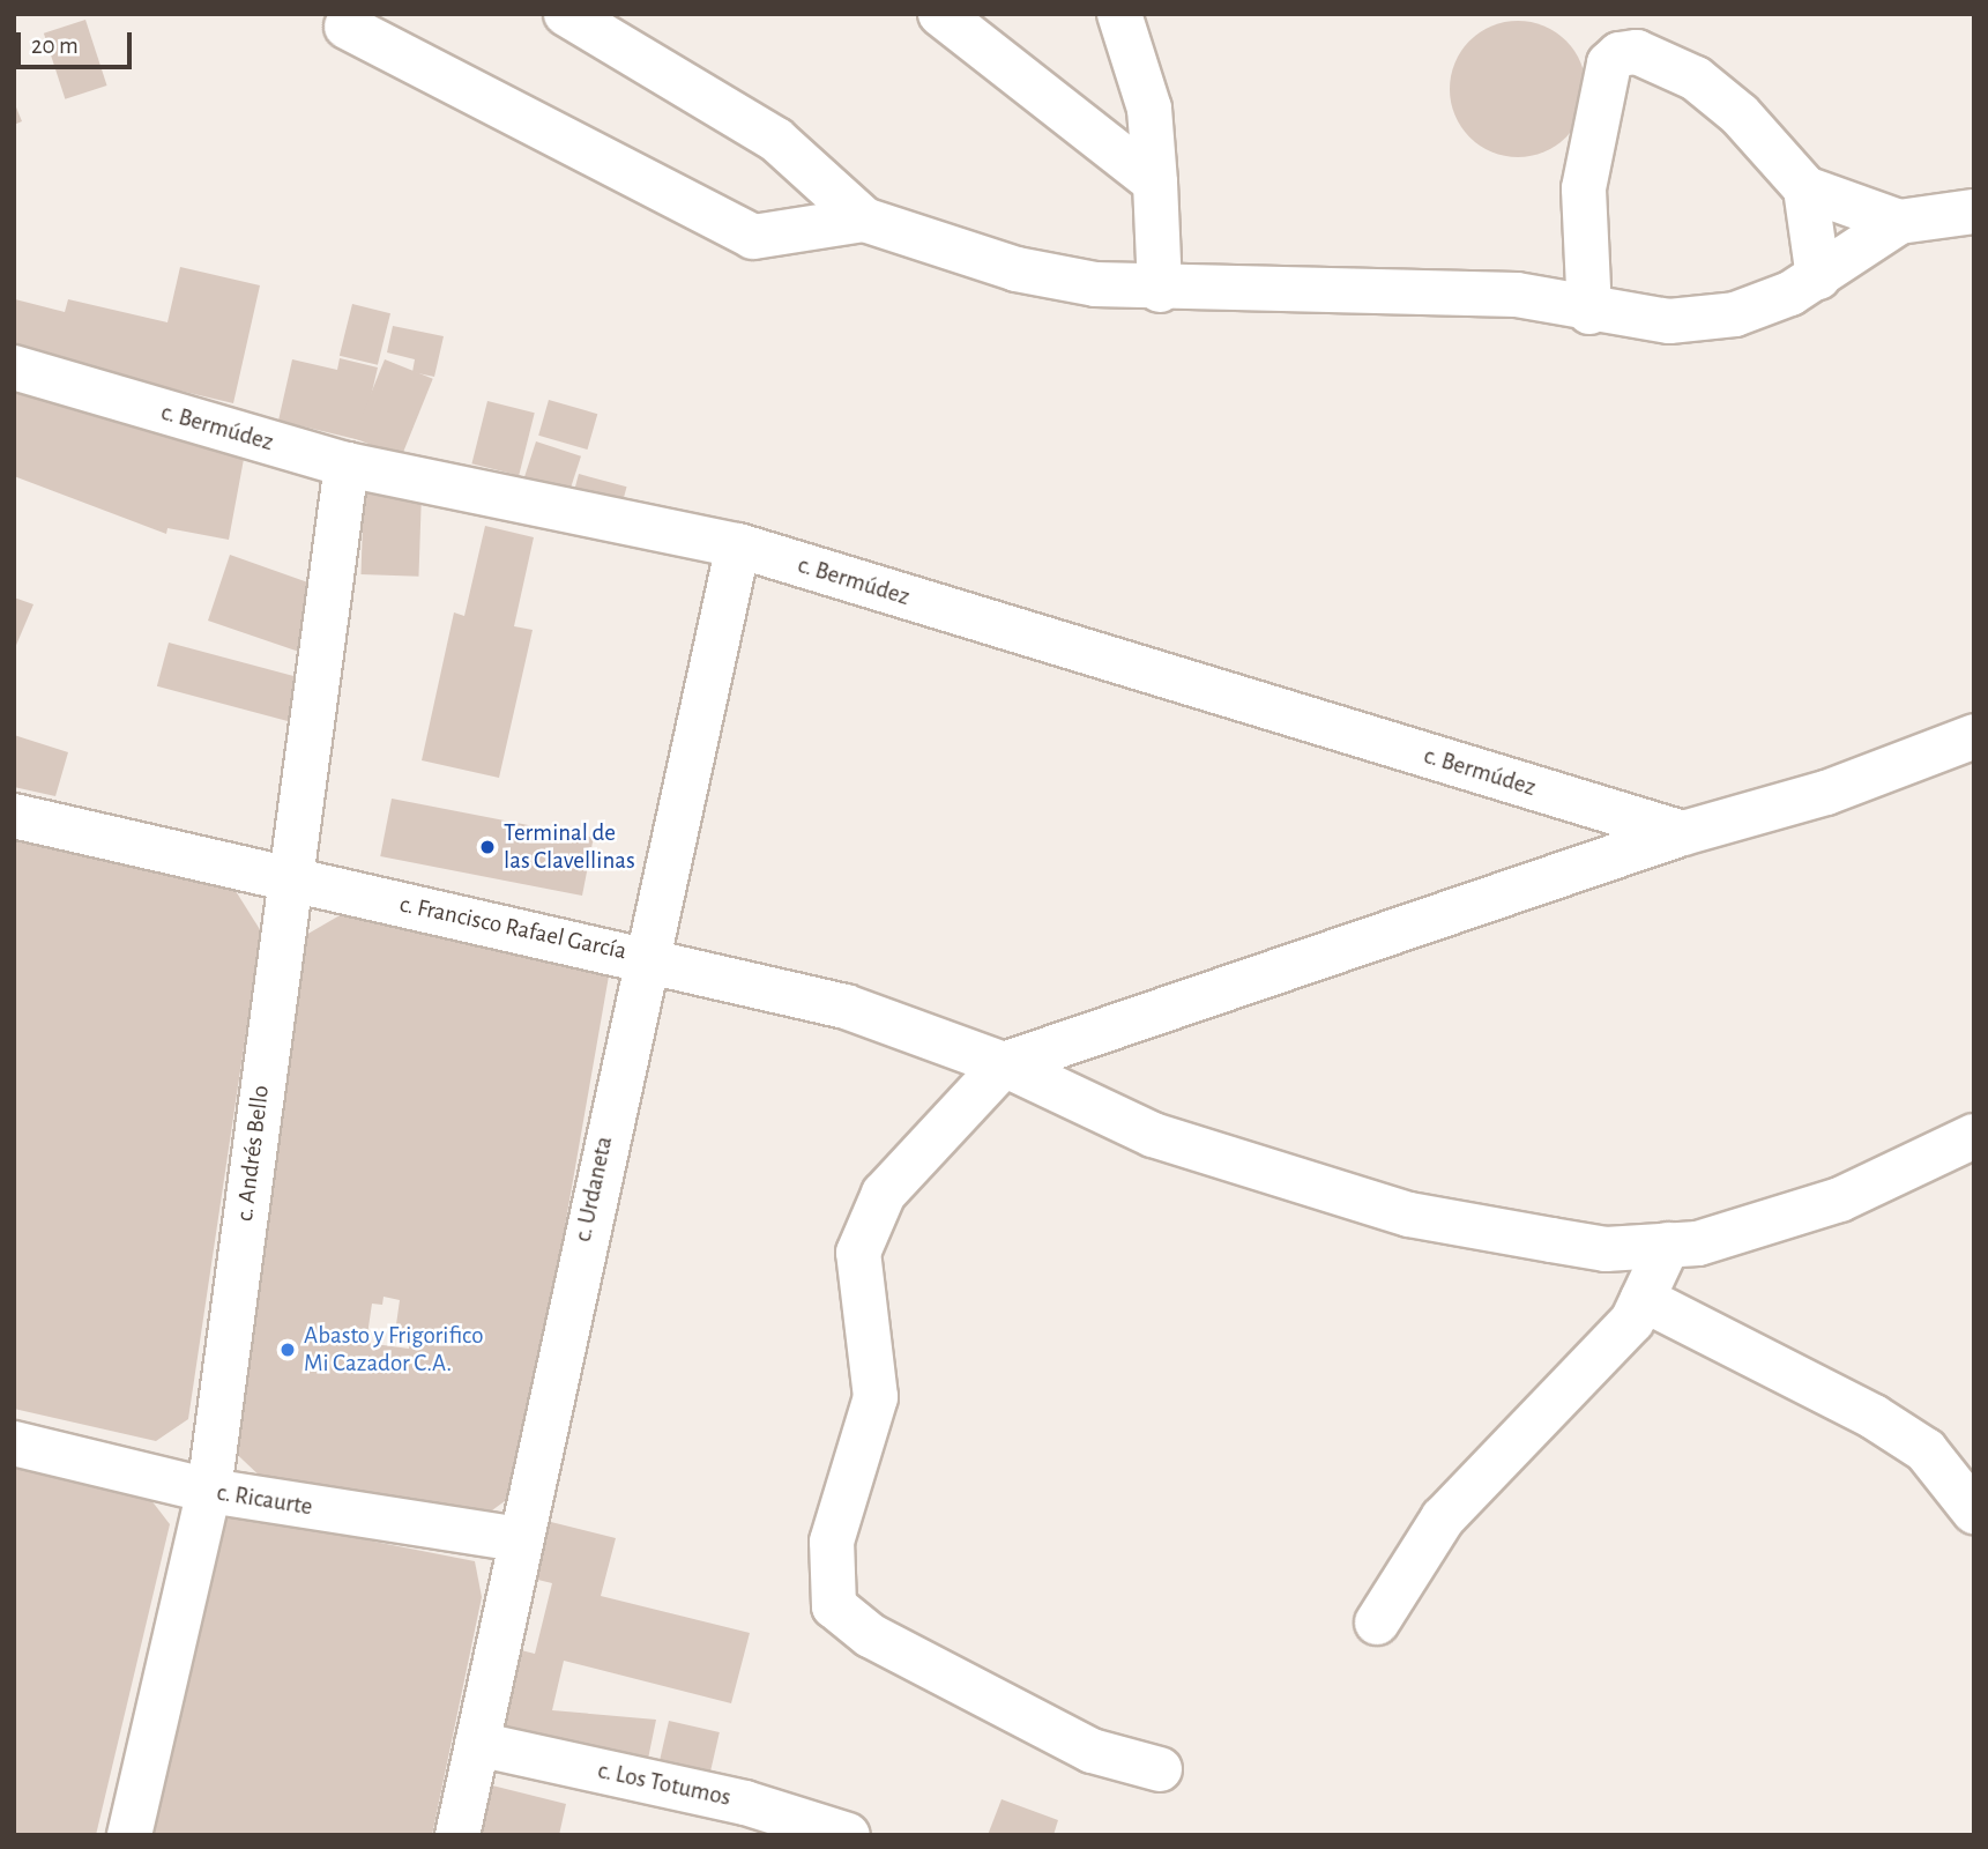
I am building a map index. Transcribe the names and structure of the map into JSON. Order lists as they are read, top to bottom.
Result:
{
  "streets": {
    "street": [
      "c. Bermúdez",
      "c. Francisco Rafael García",
      "c. Andrés Bello",
      "c. Urdaneta",
      "c. Ricaurte",
      "c. Los Totumos"
    ]
  },
  "crossings": [
    ["c. Bermúdez", "c. Andrés Bello"],
    ["c. Bermúdez", "c. Urdaneta"],
    ["c. Francisco Rafael García", "c. Andrés Bello"],
    ["c. Francisco Rafael García", "c. Urdaneta"],
    ["c. Andrés Bello", "c. Ricaurte"],
    ["c. Urdaneta", "c. Ricaurte"],
    ["c. Urdaneta", "c. Los Totumos"]
  ],
  "places": ["Terminal de las Clavellinas", "Abasto y Frigorifico Mi Cazador C.A."],
  "scale_bar": "20 m"
}
